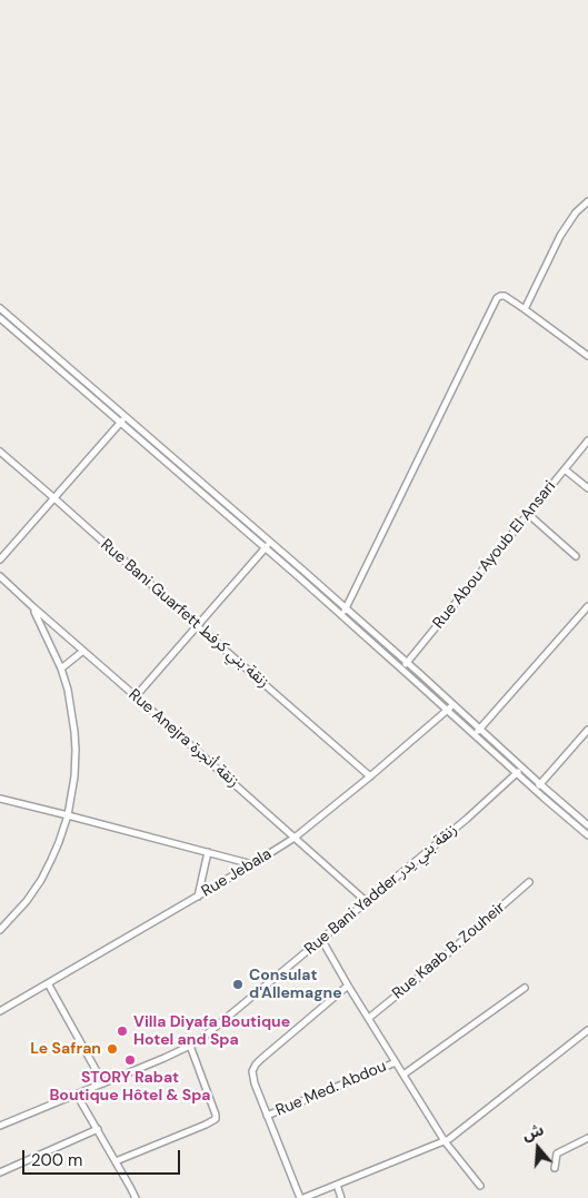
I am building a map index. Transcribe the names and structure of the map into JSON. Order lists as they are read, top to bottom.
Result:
{
  "streets": {
    "street": [
      "Rue Abou Ayoub El Ansari",
      "Rue Bani Guarfett زنقة بني كرفط",
      "Rue Anejra زنقة أنجرة",
      "Rue Jebala",
      "Rue Bani Yadder زنقة بني يدر",
      "Rue Kaab B. Zouheir",
      "Rue Med. Abdou"
    ]
  },
  "crossings": [
    ["Rue Bani Guarfett زنقة بني كرفط", "Rue Jebala"],
    ["Rue Anejra زنقة أنجرة", "Rue Jebala"],
    ["Rue Anejra زنقة أنجرة", "Rue Bani Yadder زنقة بني يدر"],
    ["Rue Bani Yadder زنقة بني يدر", "Rue Med. Abdou"],
    ["Rue Kaab B. Zouheir", "Rue Med. Abdou"]
  ],
  "places": [
    "Consulat d'Allemagne",
    "Villa Diyafa Boutique Hotel and Spa",
    "Le Safran",
    "STORY Rabat Boutique Hôtel & Spa"
  ],
  "scale_bar": "200 m",
  "north": "top"
}
